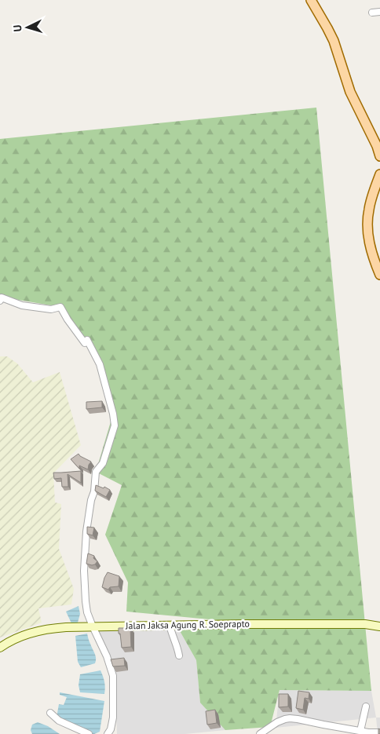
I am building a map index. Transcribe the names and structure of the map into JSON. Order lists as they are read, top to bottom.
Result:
{
  "streets": {
    "street": ["Jalan Jaksa Agung R. Soeprapto"]
  },
  "north": "left"
}
